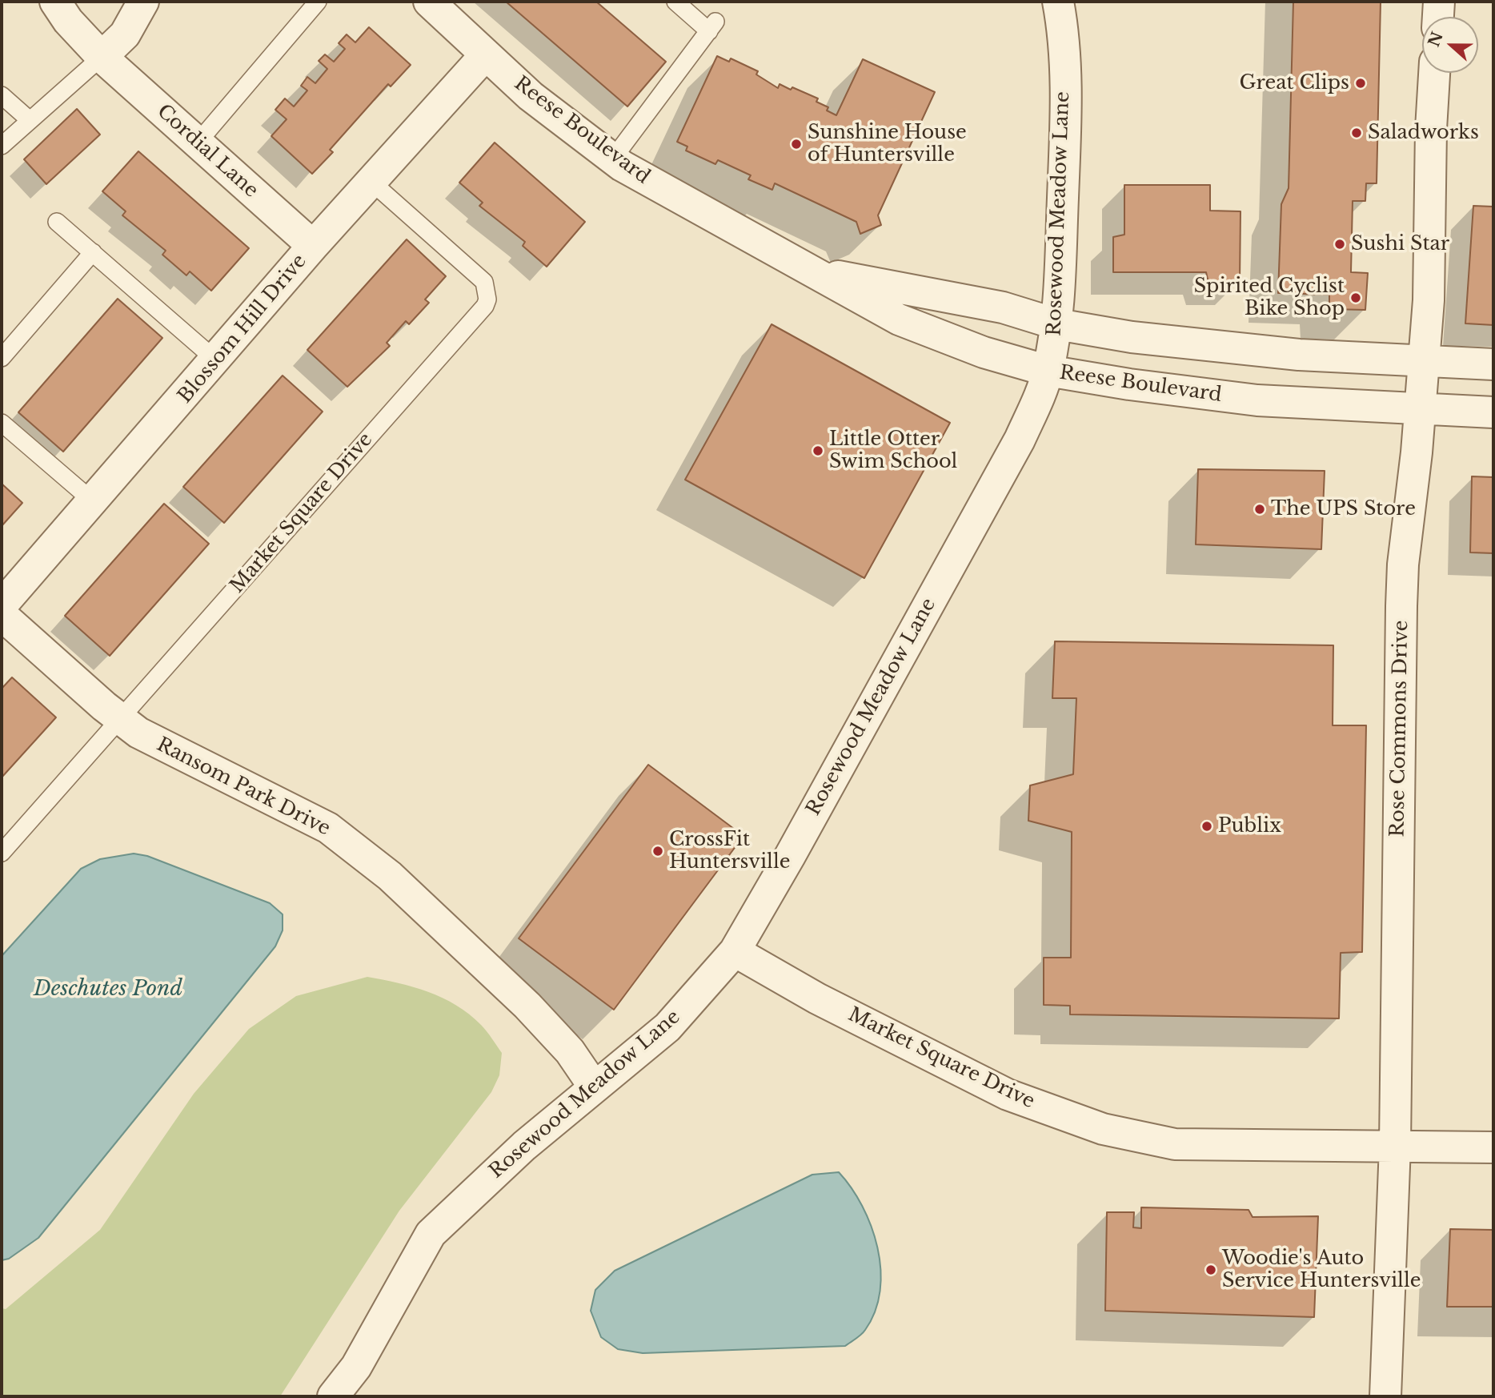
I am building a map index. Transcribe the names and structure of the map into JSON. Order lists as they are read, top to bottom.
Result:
{
  "streets": {
    "street": [
      "Reese Boulevard",
      "Cordial Lane",
      "Rosewood Meadow Lane",
      "Blossom Hill Drive",
      "Market Square Drive",
      "Rose Commons Drive",
      "Ransom Park Drive"
    ]
  },
  "crossings": [
    ["Reese Boulevard", "Rosewood Meadow Lane"],
    ["Reese Boulevard", "Blossom Hill Drive"],
    ["Reese Boulevard", "Rose Commons Drive"],
    ["Cordial Lane", "Blossom Hill Drive"],
    ["Rosewood Meadow Lane", "Market Square Drive"],
    ["Rosewood Meadow Lane", "Ransom Park Drive"],
    ["Blossom Hill Drive", "Market Square Drive"],
    ["Market Square Drive", "Rose Commons Drive"],
    ["Market Square Drive", "Ransom Park Drive"]
  ],
  "water": ["Deschutes Pond"],
  "places": [
    "Great Clips",
    "Saladworks",
    "Sunshine House of Huntersville",
    "Sushi Star",
    "Spirited Cyclist Bike Shop",
    "Little Otter Swim School",
    "The UPS Store",
    "Publix",
    "CrossFit Huntersville",
    "Woodie's Auto Service Huntersville"
  ],
  "north": "left"
}
